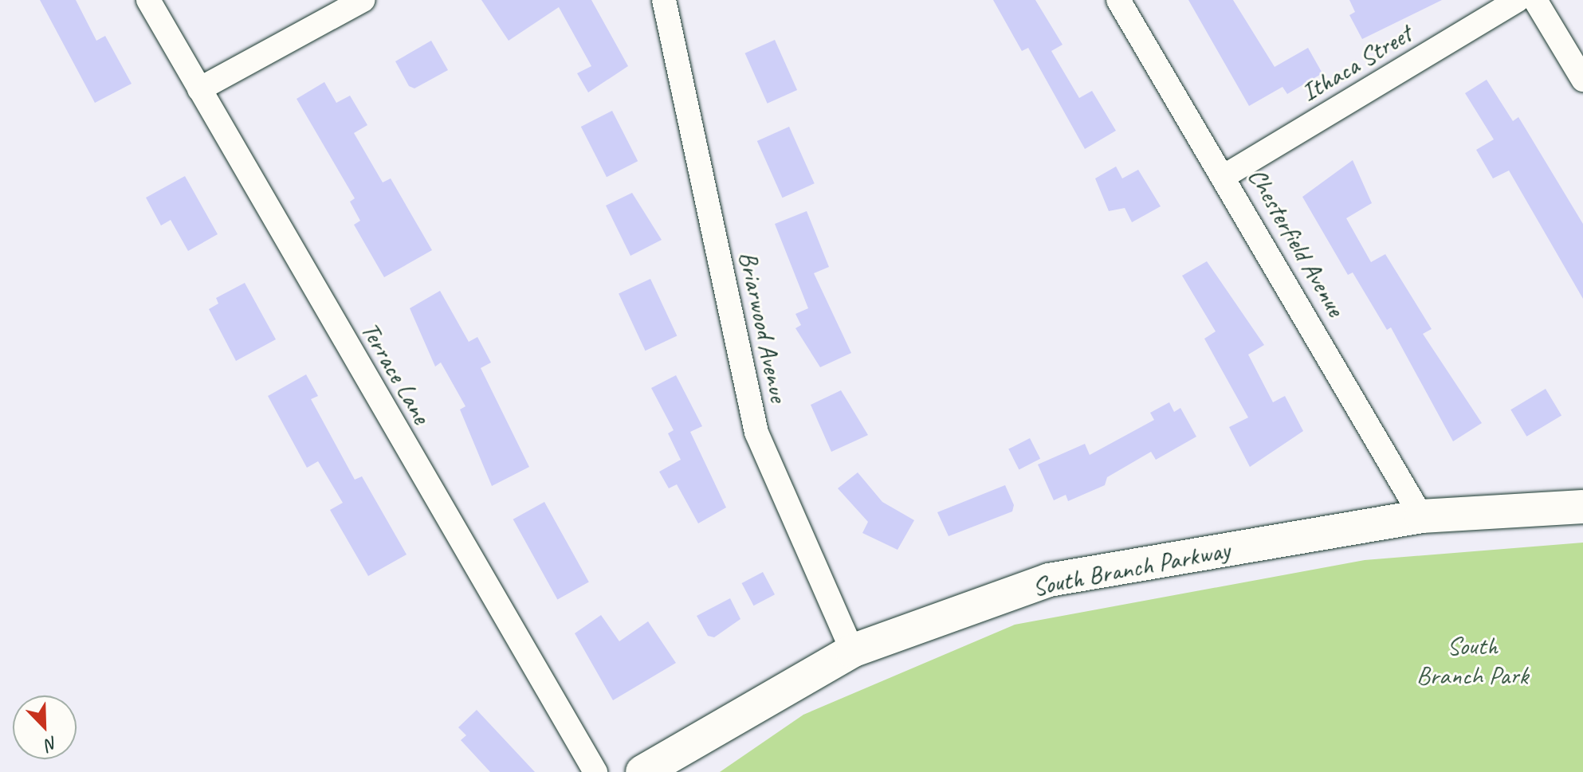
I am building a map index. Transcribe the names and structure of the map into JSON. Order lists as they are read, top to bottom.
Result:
{
  "streets": {
    "main road": ["South Branch Parkway"],
    "street": [
      "Ithaca Street",
      "Chesterfield Avenue",
      "Briarwood Avenue",
      "Terrace Lane"
    ]
  },
  "crossings": [
    ["Ithaca Street", "Chesterfield Avenue"],
    ["Chesterfield Avenue", "South Branch Parkway"],
    ["Briarwood Avenue", "South Branch Parkway"]
  ],
  "parks": ["South Branch Park"],
  "north": "bottom right"
}
